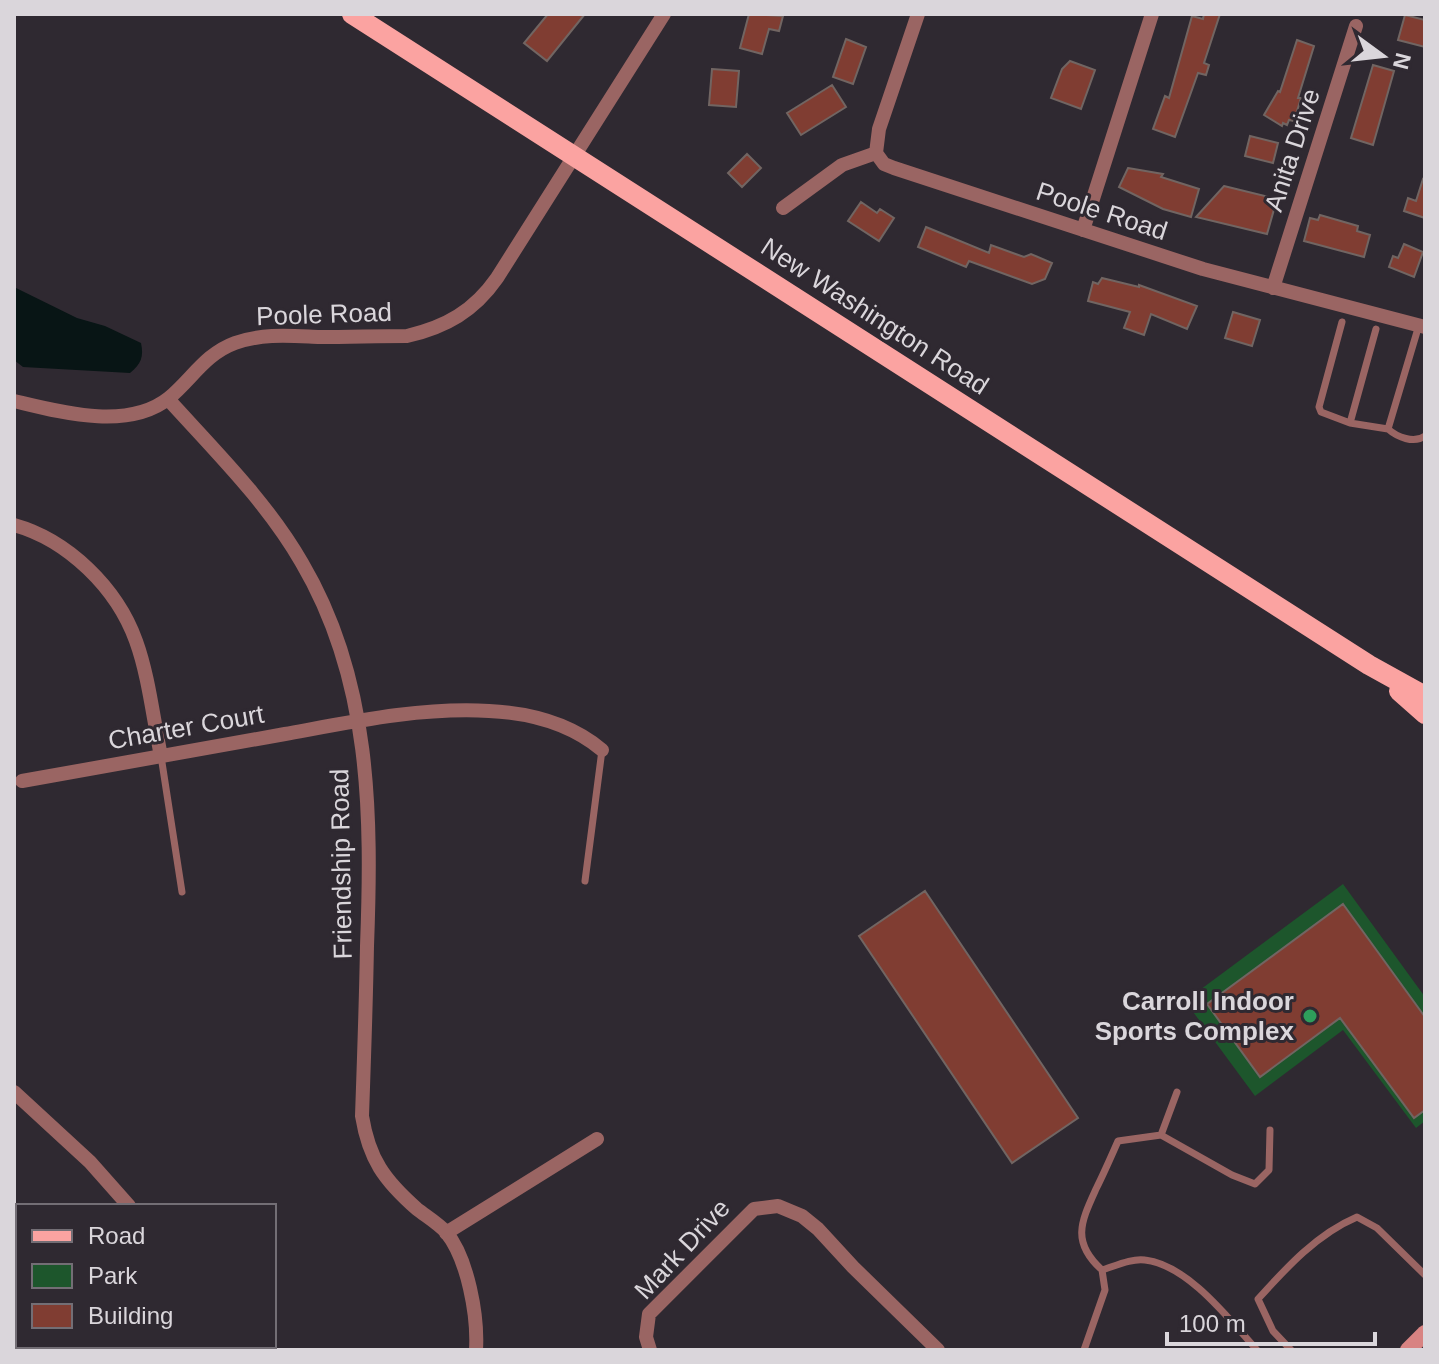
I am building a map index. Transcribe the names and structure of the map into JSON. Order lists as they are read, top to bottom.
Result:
{
  "streets": {
    "main road": ["New Washington Road"],
    "street": [
      "Anita Drive",
      "Poole Road",
      "Charter Court",
      "Friendship Road",
      "Mark Drive"
    ]
  },
  "crossings": [
    ["Anita Drive", "Poole Road"],
    ["Poole Road", "New Washington Road"],
    ["Poole Road", "Friendship Road"],
    ["Charter Court", "Friendship Road"]
  ],
  "places": ["Carroll Indoor Sports Complex"],
  "legend": ["Road", "Park", "Building"],
  "scale_bar": "100 m",
  "north": "right"
}
